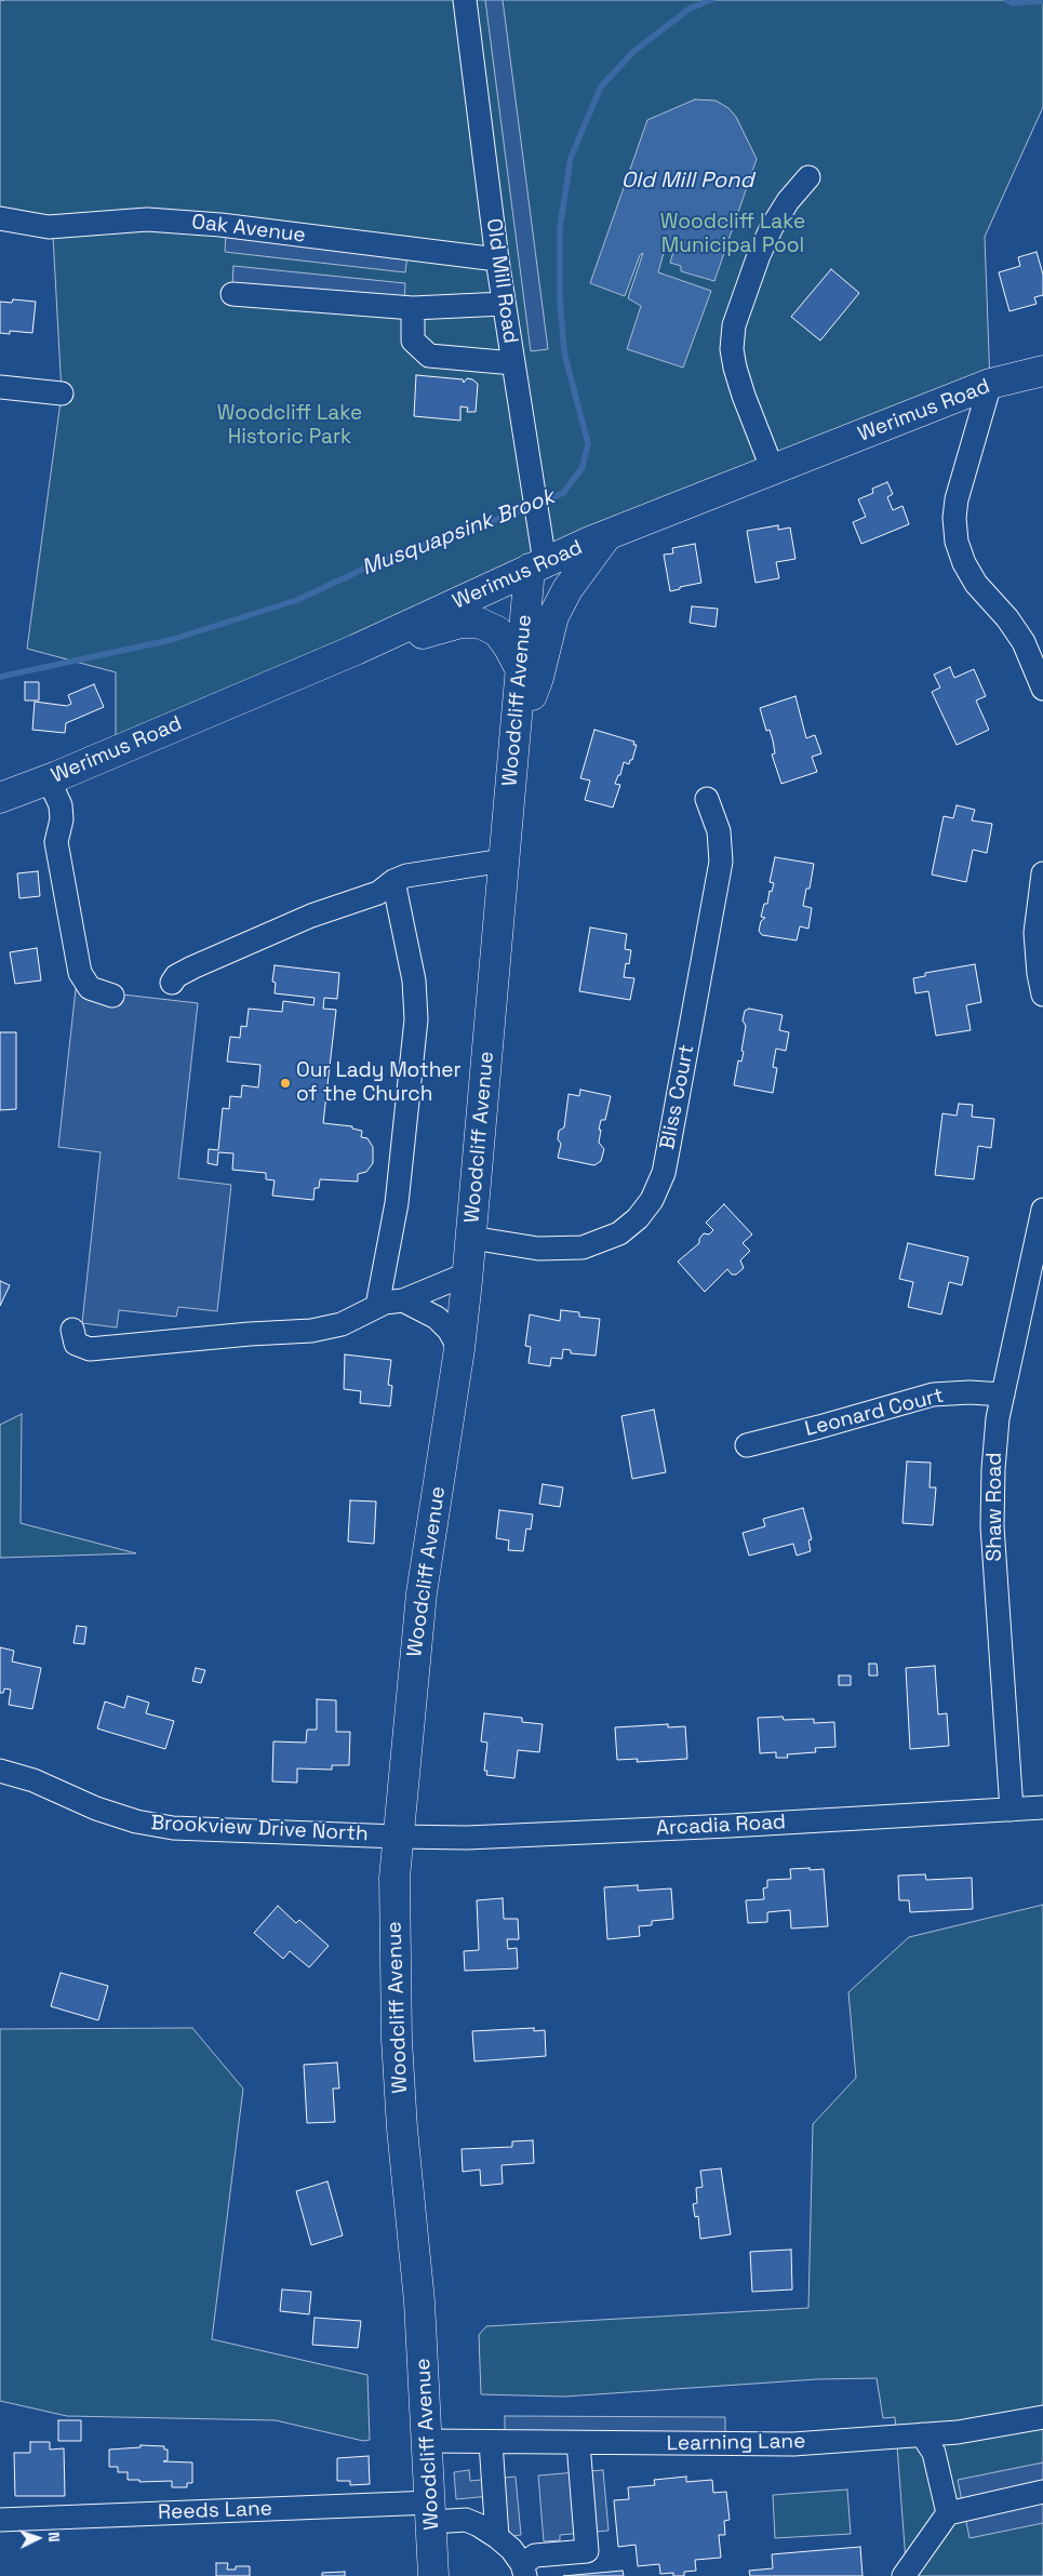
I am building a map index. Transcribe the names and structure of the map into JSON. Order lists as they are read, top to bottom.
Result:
{
  "streets": {
    "main road": ["Werimus Road", "Woodcliff Avenue"],
    "street": [
      "Oak Avenue",
      "Old Mill Road",
      "Bliss Court",
      "Leonard Court",
      "Shaw Road",
      "Arcadia Road",
      "Brookview Drive North",
      "Learning Lane",
      "Reeds Lane"
    ]
  },
  "crossings": [
    ["Oak Avenue", "Old Mill Road"],
    ["Old Mill Road", "Werimus Road"],
    ["Old Mill Road", "Woodcliff Avenue"],
    ["Werimus Road", "Woodcliff Avenue"],
    ["Woodcliff Avenue", "Bliss Court"],
    ["Woodcliff Avenue", "Arcadia Road"],
    ["Woodcliff Avenue", "Brookview Drive North"],
    ["Woodcliff Avenue", "Learning Lane"],
    ["Woodcliff Avenue", "Reeds Lane"],
    ["Leonard Court", "Shaw Road"],
    ["Shaw Road", "Arcadia Road"],
    ["Arcadia Road", "Brookview Drive North"]
  ],
  "water": ["Old Mill Pond", "Musquapsink Brook"],
  "parks": ["Woodcliff Lake Municipal Pool", "Woodcliff Lake Historic Park"],
  "places": ["Our Lady Mother of the Church"],
  "north": "right"
}
